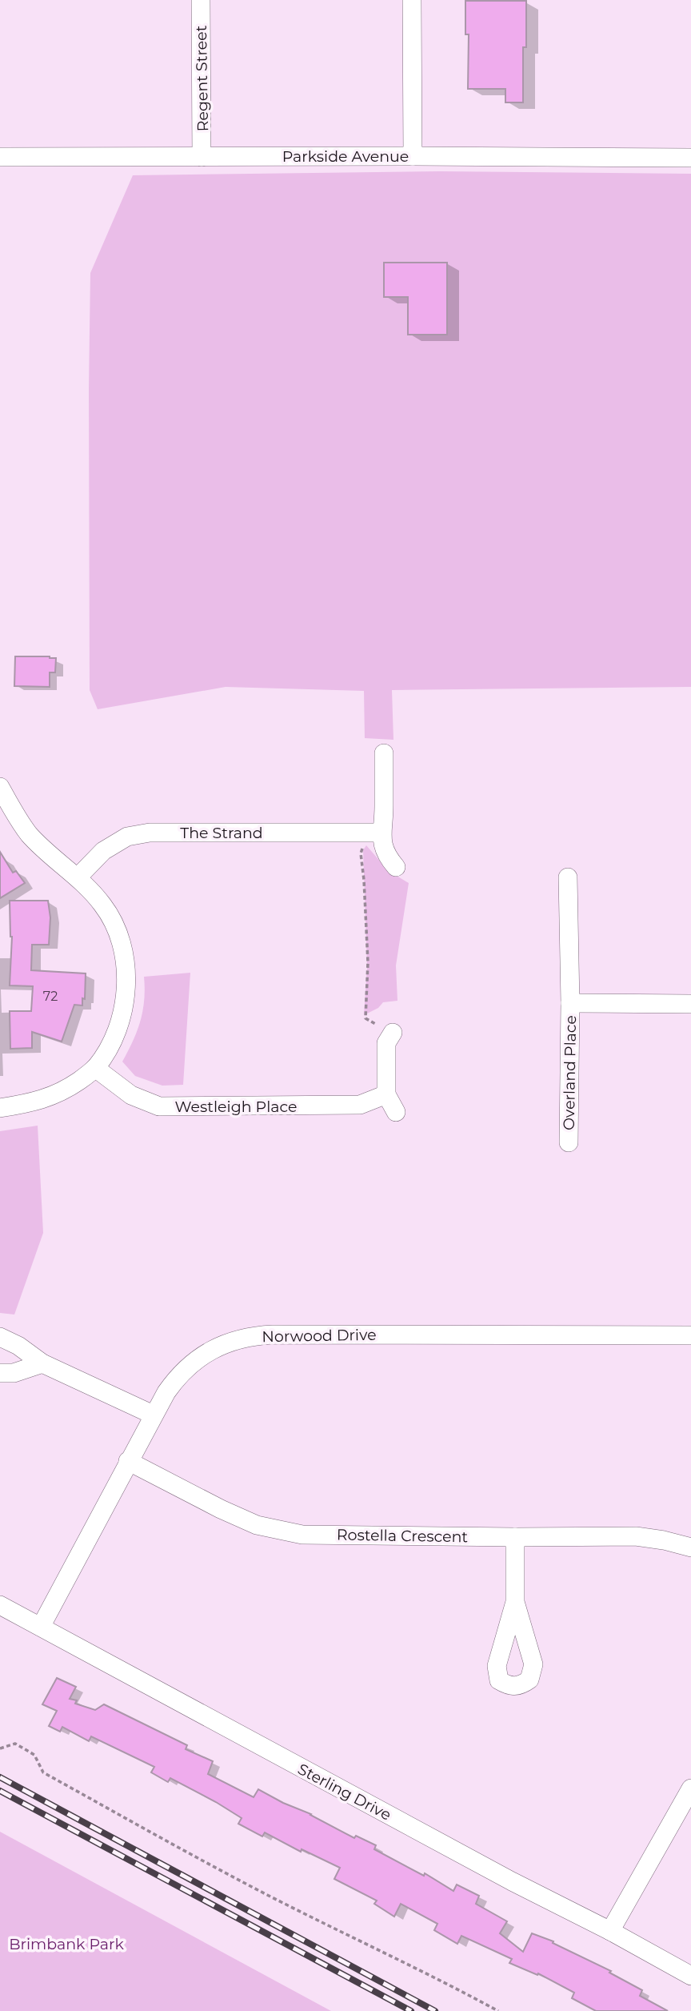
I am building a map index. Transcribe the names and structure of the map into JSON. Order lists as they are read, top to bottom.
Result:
{
  "streets": {
    "street": [
      "Regent Street",
      "Parkside Avenue",
      "The Strand",
      "Overland Place",
      "Westleigh Place",
      "Norwood Drive",
      "Rostella Crescent",
      "Sterling Drive"
    ]
  },
  "crossings": [
    ["Regent Street", "Parkside Avenue"],
    ["Norwood Drive", "Rostella Crescent"],
    ["Norwood Drive", "Sterling Drive"]
  ],
  "parks": ["Brimbank Park"],
  "house_numbers": ["72"]
}
